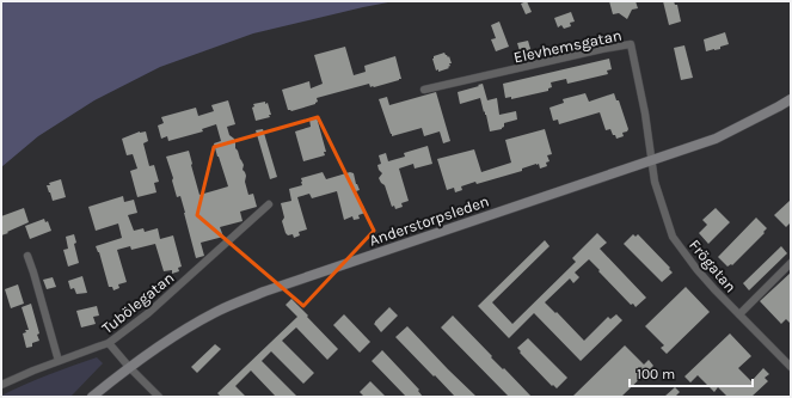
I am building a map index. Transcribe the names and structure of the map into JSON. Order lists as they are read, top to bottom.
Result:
{
  "streets": {
    "main road": ["Anderstorpsleden"],
    "street": ["Elevhemsgatan", "Frögatan", "Tubölegatan"]
  },
  "crossings": [
    ["Elevhemsgatan", "Anderstorpsleden"],
    ["Elevhemsgatan", "Frögatan"],
    ["Anderstorpsleden", "Frögatan"]
  ],
  "scale_bar": "100 m"
}
